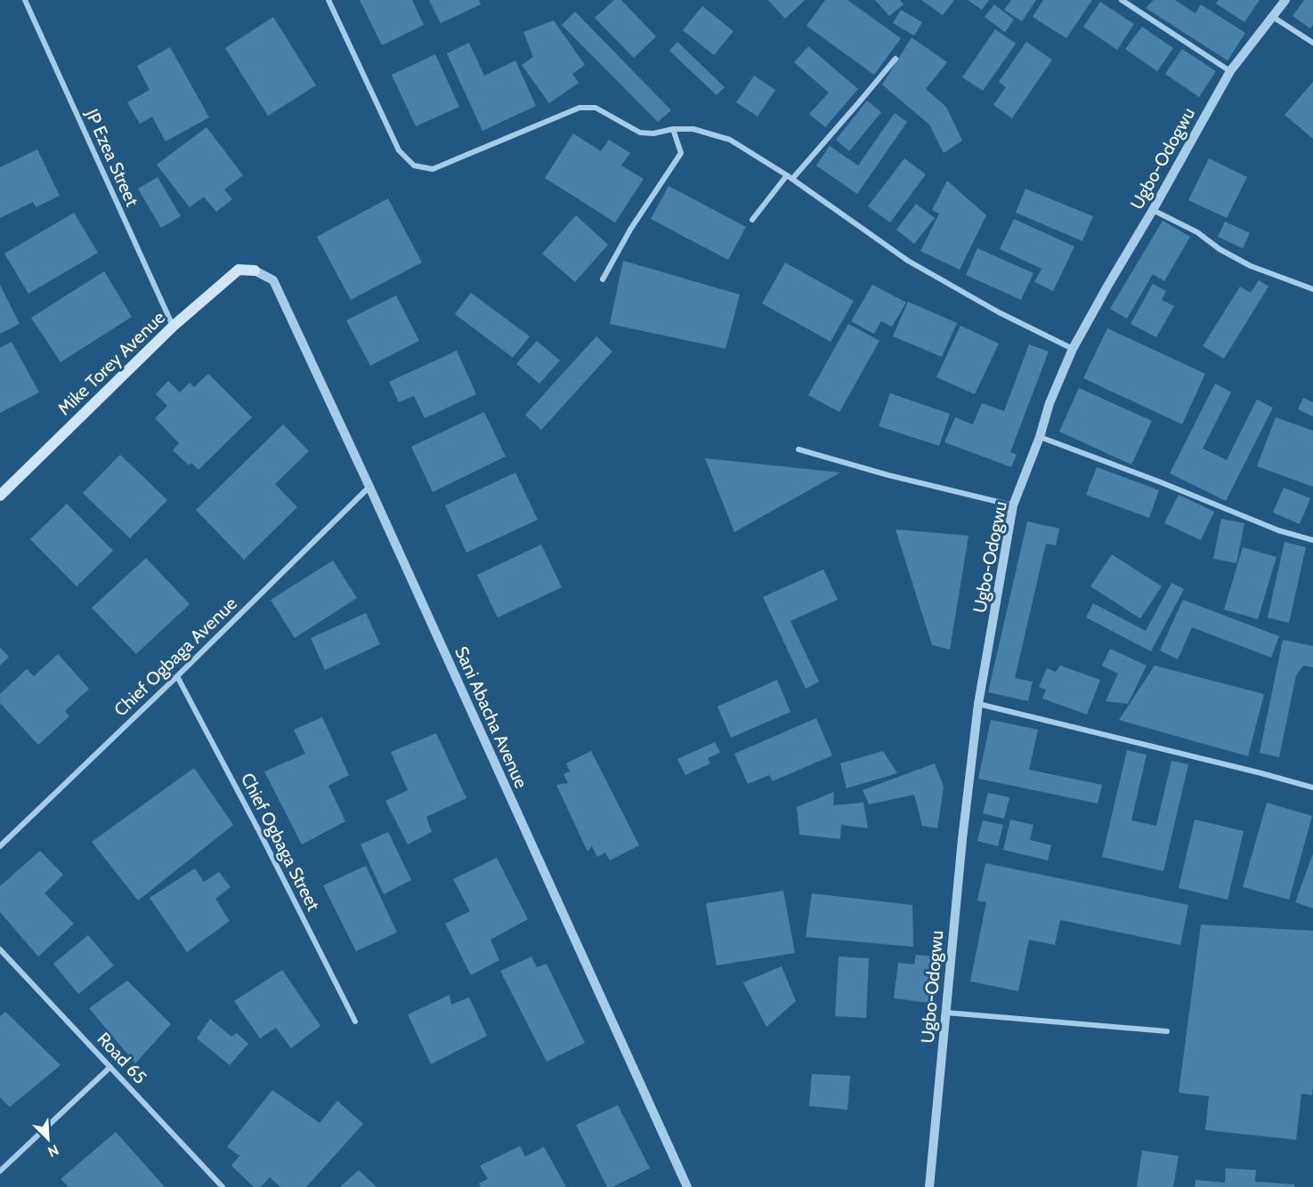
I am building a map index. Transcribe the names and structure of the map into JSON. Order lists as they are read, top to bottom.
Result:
{
  "streets": {
    "main road": ["Mike Torey Avenue"],
    "street": [
      "JP Ezea Street",
      "Ugbo-Odogwu",
      "Chief Ogbaga Avenue",
      "Sani Abacha Avenue",
      "Chief Ogbaga Street",
      "Road 65"
    ]
  },
  "crossings": [
    ["JP Ezea Street", "Mike Torey Avenue"],
    ["Mike Torey Avenue", "Sani Abacha Avenue"],
    ["Chief Ogbaga Avenue", "Sani Abacha Avenue"],
    ["Chief Ogbaga Avenue", "Chief Ogbaga Street"]
  ],
  "north": "bottom right"
}
